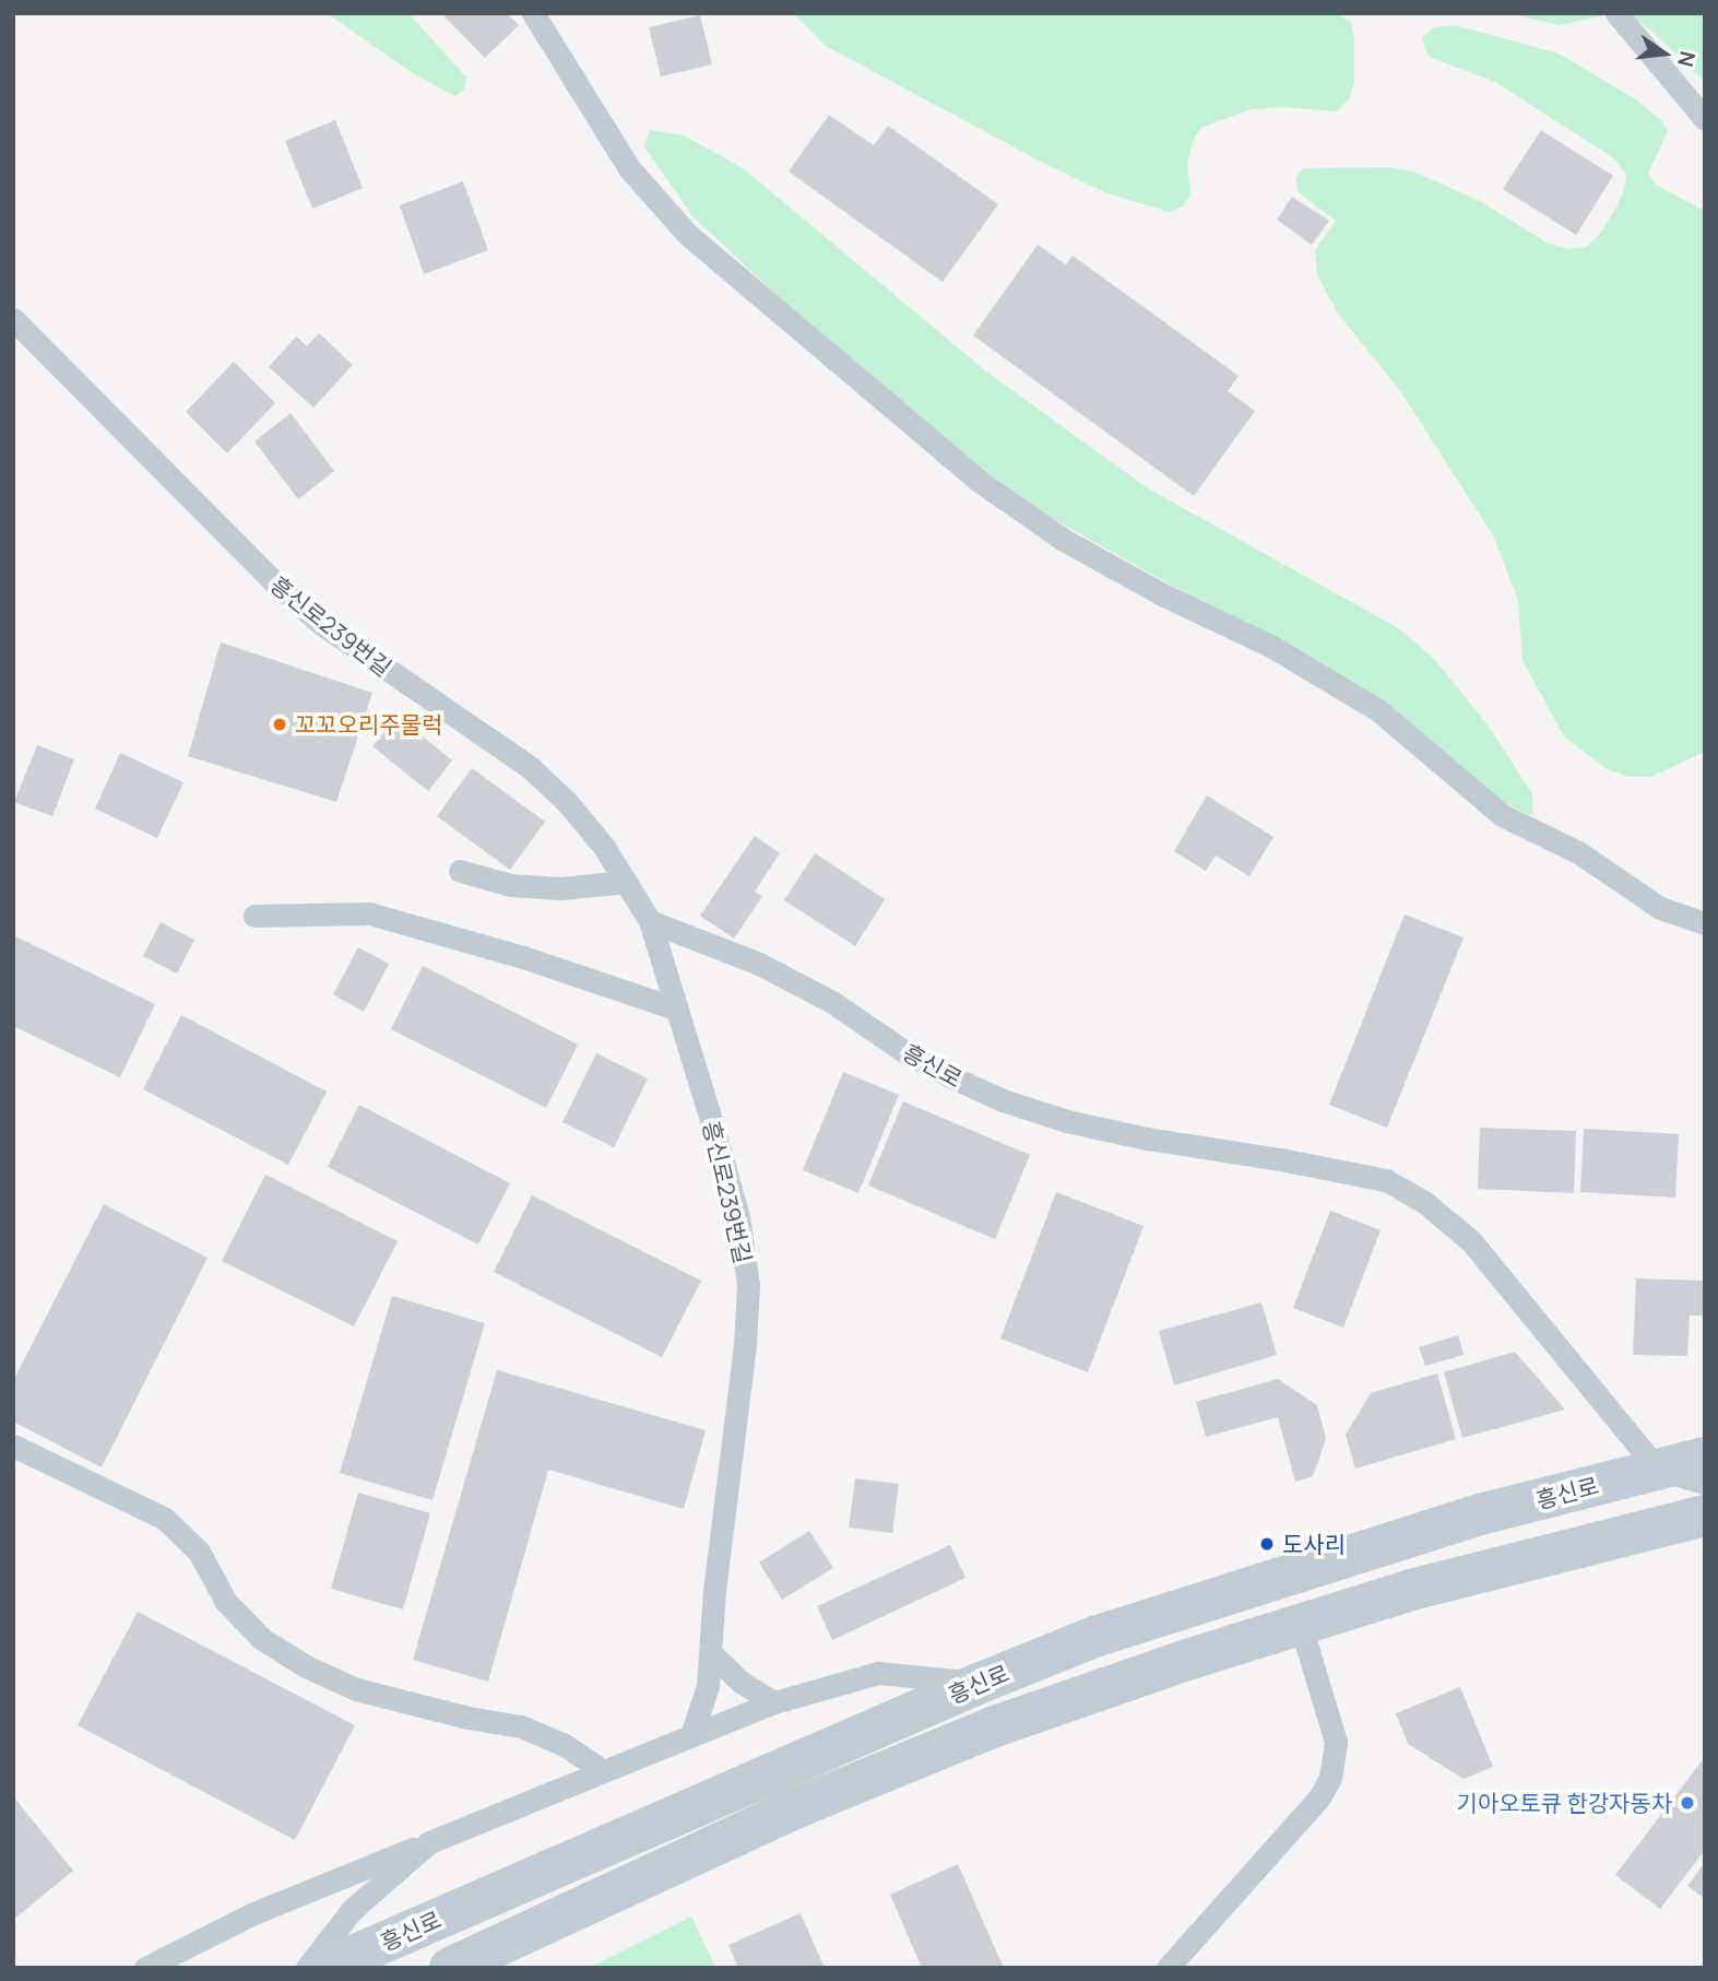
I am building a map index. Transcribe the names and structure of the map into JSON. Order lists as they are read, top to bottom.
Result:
{
  "streets": {
    "main road": ["흥신로"],
    "lane": ["흥신로239번길"]
  },
  "crossings": [
    ["흥신로239번길", "흥신로"]
  ],
  "places": ["꼬꼬오리주물럭", "도사리", "기아오토큐 한강자동차"],
  "north": "right"
}
